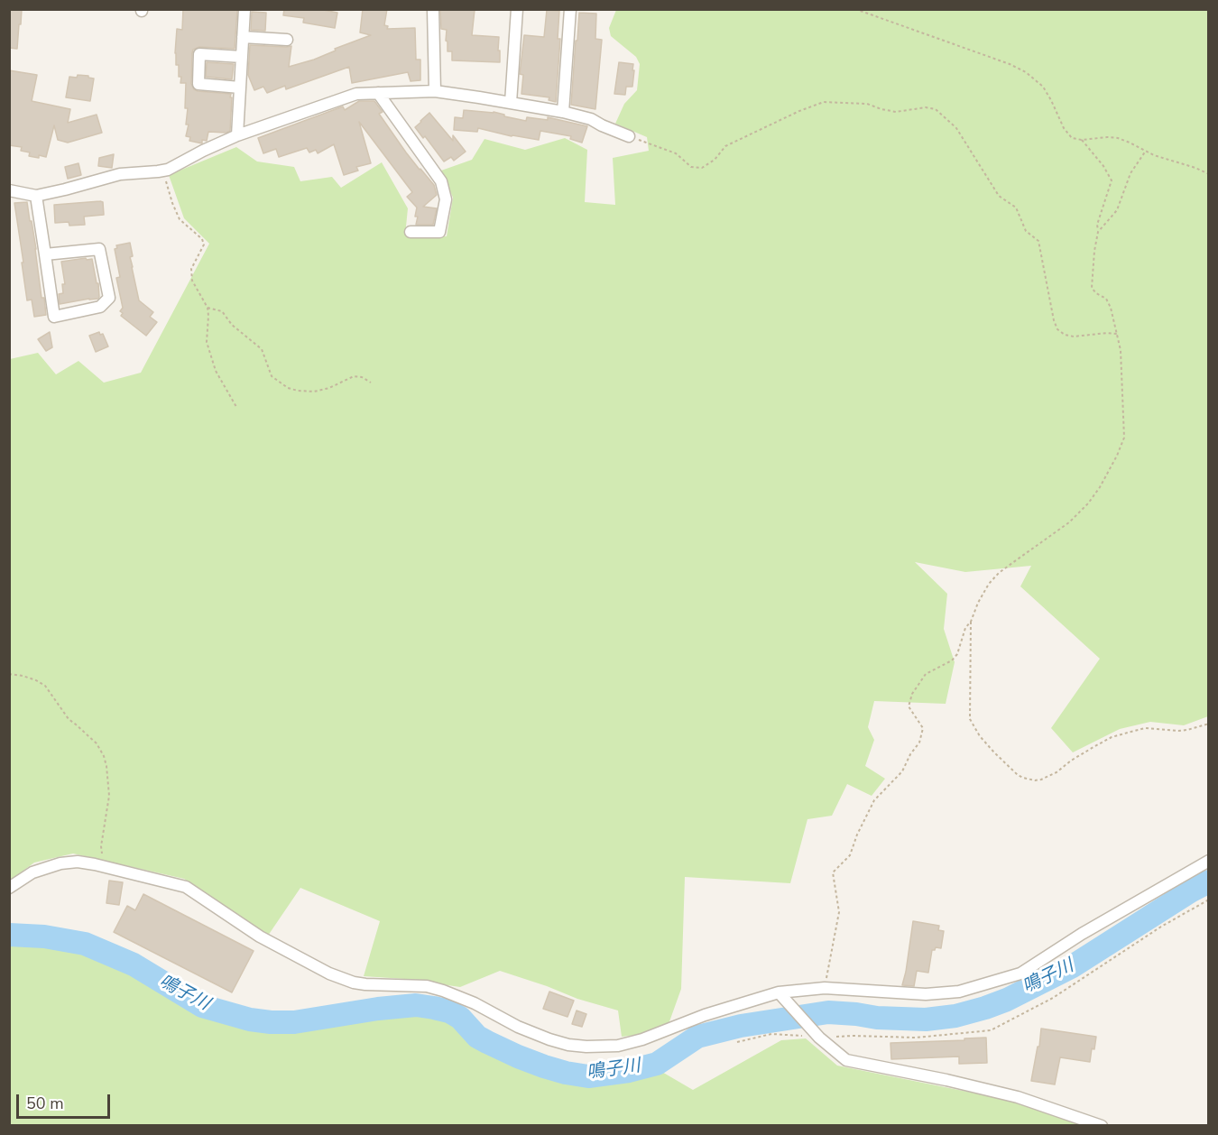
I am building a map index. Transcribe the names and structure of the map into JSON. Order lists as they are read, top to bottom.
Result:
{
  "water": ["鳴子川"],
  "scale_bar": "50 m"
}
